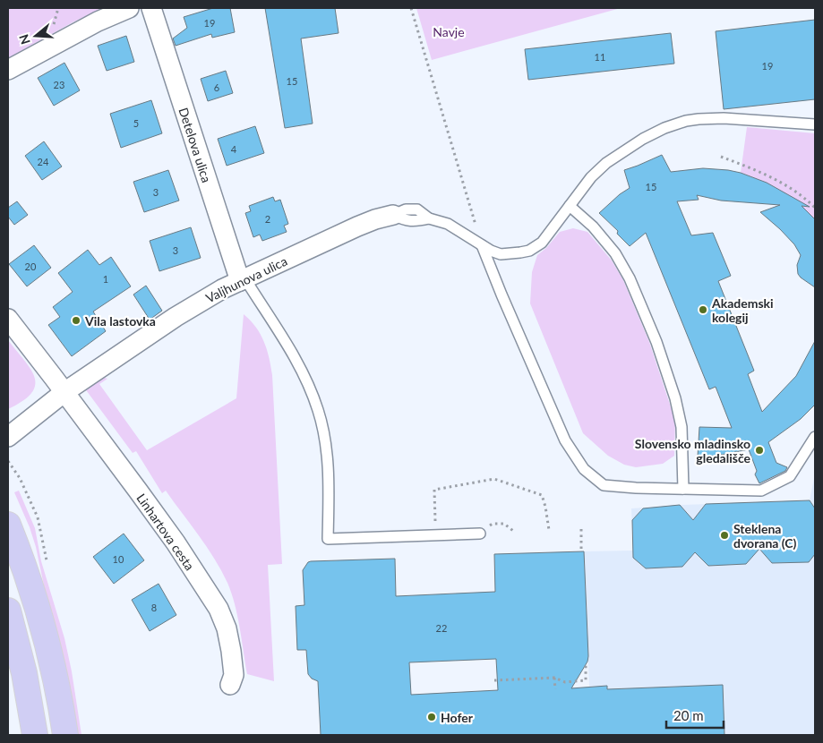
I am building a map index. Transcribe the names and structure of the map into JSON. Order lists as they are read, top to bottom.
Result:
{
  "streets": {
    "street": ["Detelova ulica", "Valjhunova ulica", "Linhartova cesta"]
  },
  "crossings": [
    ["Detelova ulica", "Valjhunova ulica"],
    ["Valjhunova ulica", "Linhartova cesta"]
  ],
  "parks": ["Navje"],
  "places": [
    "Akademski kolegij",
    "Vila lastovka",
    "Slovensko mladinsko gledališče",
    "Steklena dvorana (C)",
    "Hofer"
  ],
  "house_numbers": [
    "19",
    "11",
    "19",
    "15",
    "23",
    "6",
    "5",
    "4",
    "24",
    "15",
    "3",
    "2",
    "3",
    "20",
    "1",
    "10",
    "8",
    "22"
  ],
  "scale_bar": "20 m",
  "north": "left"
}
